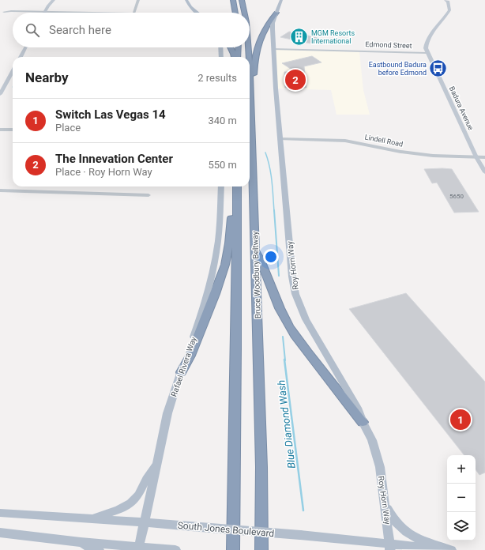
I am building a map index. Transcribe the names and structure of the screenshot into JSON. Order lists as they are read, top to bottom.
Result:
{
  "streets": {
    "highway": ["Bruce Woodbury Beltway"],
    "main road": [
      "Badura Avenue",
      "Roy Horn Way",
      "Rafael Rivera Way",
      "South Jones Boulevard"
    ],
    "street": ["Edmond Street", "Lindell Road"]
  },
  "crossings": [
    ["Edmond Street", "Badura Avenue"],
    ["Edmond Street", "Roy Horn Way"],
    ["Badura Avenue", "Lindell Road"],
    ["Lindell Road", "Roy Horn Way"],
    ["Roy Horn Way", "South Jones Boulevard"],
    ["Rafael Rivera Way", "South Jones Boulevard"]
  ],
  "water": ["Blue Diamond Wash"],
  "places": {
    "building": ["MGM Resorts International"],
    "bus stop": ["Eastbound Badura before Edmond"]
  },
  "house_numbers": ["5650"],
  "page": {
    "search": "Search here",
    "heading": ["Nearby", "2 results"],
    "pins": ["2", "1"],
    "list": [
      {
        "mark": "1",
        "name": "Switch Las Vegas 14",
        "note": "Place",
        "value": "340 m"
      },
      {
        "mark": "2",
        "name": "The Innevation Center",
        "note": "Place · Roy Horn Way",
        "value": "550 m"
      }
    ],
    "map_buttons": ["+", "−"]
  }
}
